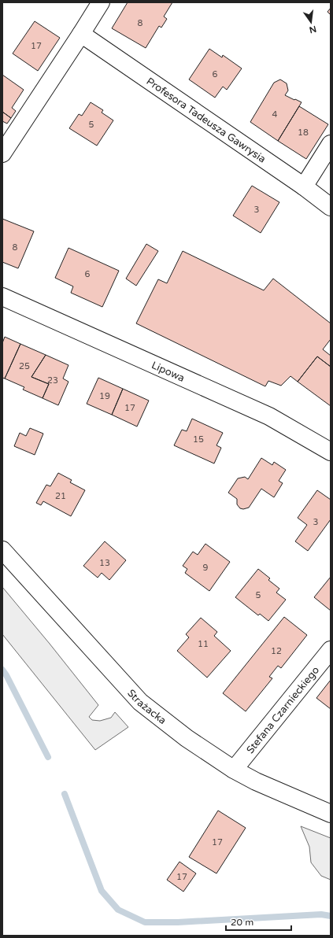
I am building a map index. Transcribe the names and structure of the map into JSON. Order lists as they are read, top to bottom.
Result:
{
  "streets": {
    "street": [
      "Profesora Tadeusza Gawrysia",
      "Lipowa",
      "Strażacka",
      "Stefana Czarnieckiego"
    ]
  },
  "crossings": [
    ["Strażacka", "Stefana Czarnieckiego"]
  ],
  "house_numbers": [
    "8",
    "17",
    "6",
    "4",
    "5",
    "18",
    "3",
    "8",
    "6",
    "25",
    "23",
    "19",
    "17",
    "15",
    "21",
    "3",
    "13",
    "9",
    "5",
    "11",
    "12",
    "17",
    "17"
  ],
  "scale_bar": "20 m",
  "north": "bottom"
}
